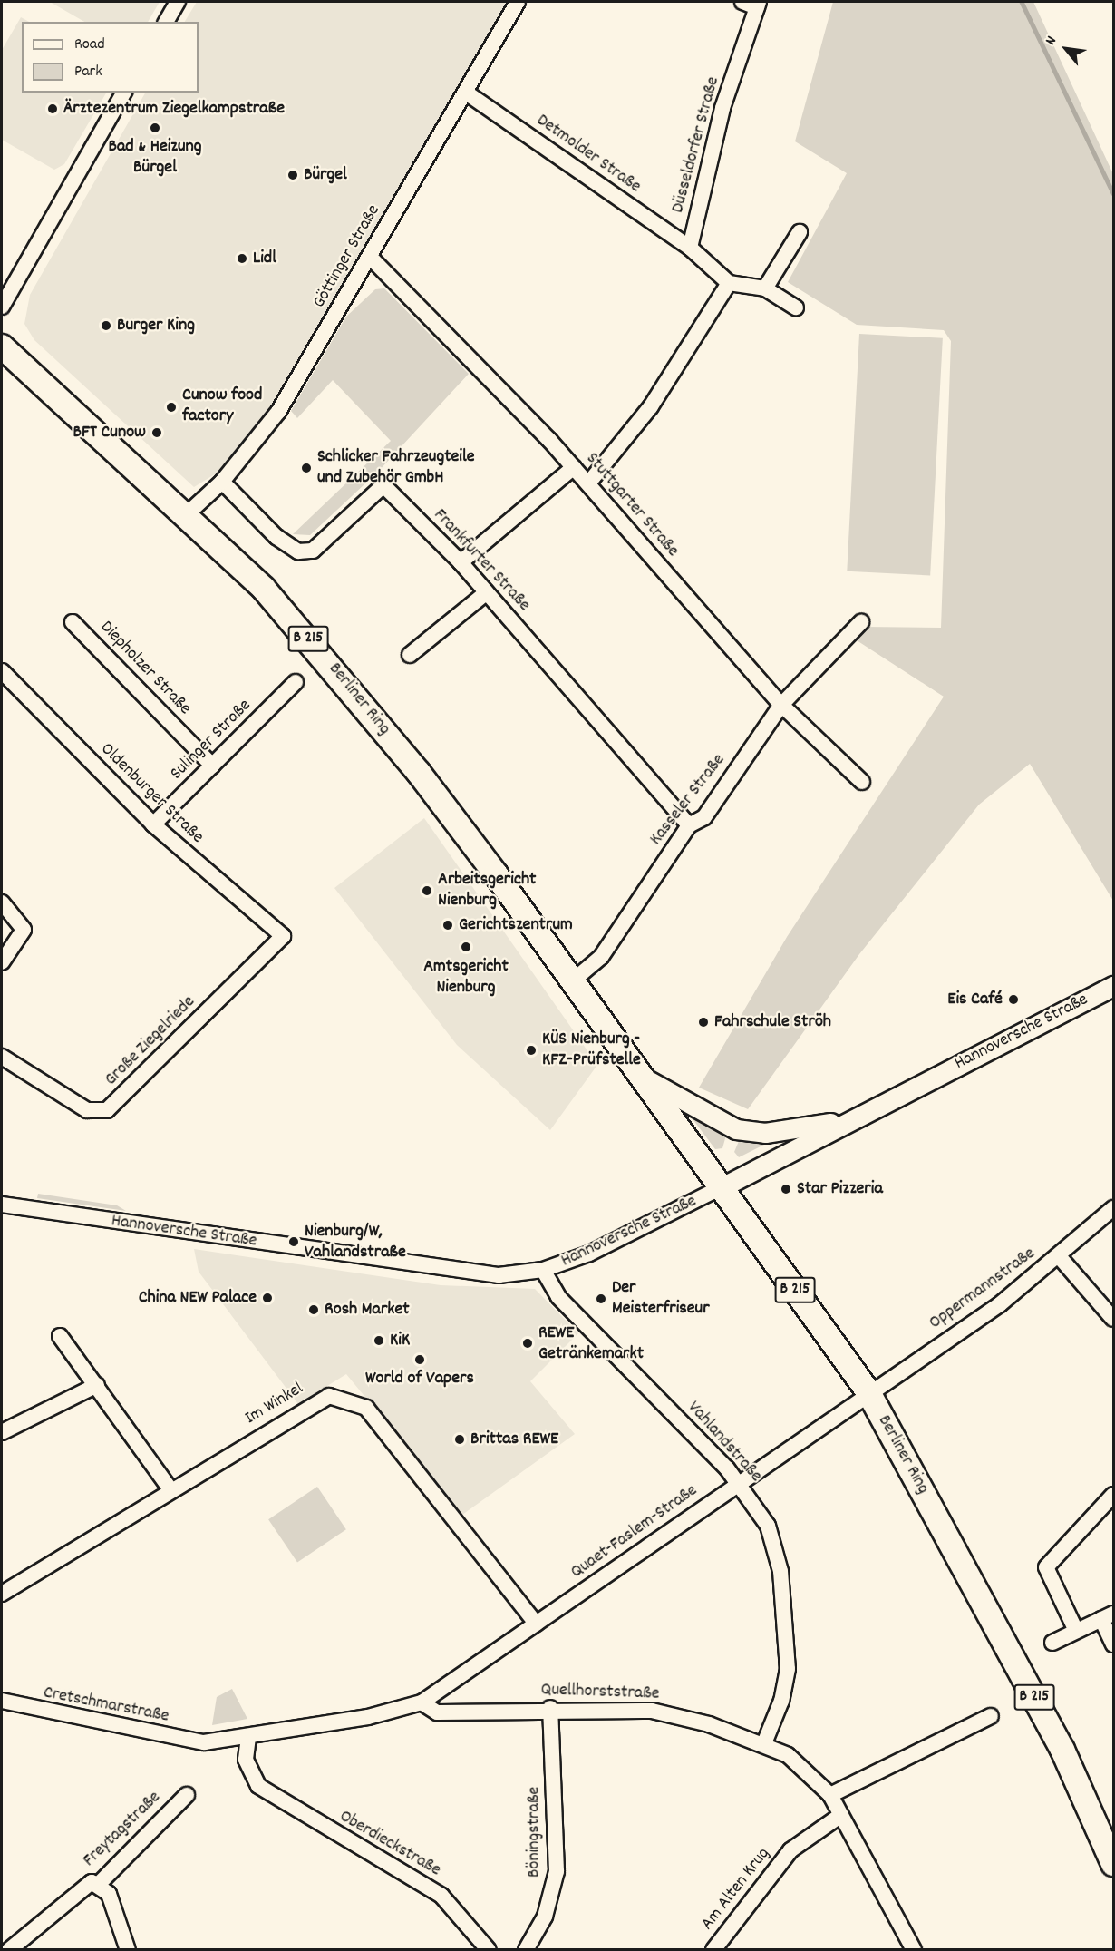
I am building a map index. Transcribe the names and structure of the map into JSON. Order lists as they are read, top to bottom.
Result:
{
  "streets": {
    "main road": ["B 215", "Berliner Ring"],
    "street": [
      "Düsseldorfer Straße",
      "Detmolder Straße",
      "Göttinger Straße",
      "Stuttgarter Straße",
      "Frankfurter Straße",
      "Diepholzer Straße",
      "Sulinger Straße",
      "Oldenburger Straße",
      "Kasseler Straße",
      "Hannoversche Straße",
      "Große Ziegelriede",
      "Oppermannstraße",
      "Im Winkel",
      "Vahlandstraße",
      "Quaet-Faslem-Straße",
      "Quellhorststraße",
      "Cretschmarstraße",
      "Freytagstraße",
      "Böningstraße",
      "Oberdieckstraße",
      "Am Alten Krug"
    ]
  },
  "crossings": [
    ["Düsseldorfer Straße", "Detmolder Straße"],
    ["Detmolder Straße", "Göttinger Straße"],
    ["Göttinger Straße", "Stuttgarter Straße"],
    ["Göttinger Straße", "Frankfurter Straße"],
    ["Göttinger Straße", "Berliner Ring"],
    ["Stuttgarter Straße", "Kasseler Straße"],
    ["Frankfurter Straße", "Kasseler Straße"],
    ["Diepholzer Straße", "Sulinger Straße"],
    ["Berliner Ring", "Kasseler Straße"],
    ["Berliner Ring", "Hannoversche Straße"],
    ["Berliner Ring", "Oppermannstraße"],
    ["Berliner Ring", "Quaet-Faslem-Straße"],
    ["Sulinger Straße", "Oldenburger Straße"],
    ["Oldenburger Straße", "Große Ziegelriede"],
    ["Hannoversche Straße", "Vahlandstraße"],
    ["Oppermannstraße", "Quaet-Faslem-Straße"],
    ["Im Winkel", "Quaet-Faslem-Straße"],
    ["Vahlandstraße", "Quaet-Faslem-Straße"],
    ["Vahlandstraße", "Quellhorststraße"],
    ["Quaet-Faslem-Straße", "Quellhorststraße"],
    ["Quaet-Faslem-Straße", "Cretschmarstraße"],
    ["Quaet-Faslem-Straße", "Oberdieckstraße"],
    ["Quellhorststraße", "Böningstraße"],
    ["Quellhorststraße", "Am Alten Krug"],
    ["Cretschmarstraße", "Oberdieckstraße"]
  ],
  "places": [
    "Ärztezentrum Ziegelkampstraße",
    "Bad & Heizung Bürgel",
    "Bürgel",
    "Lidl",
    "Burger King",
    "Cunow food factory",
    "BFT Cunow",
    "Schlicker Fahrzeugteile und Zubehör GmbH",
    "Arbeitsgericht Nienburg",
    "Gerichtszentrum",
    "Amtsgericht Nienburg",
    "Eis Café",
    "Fahrschule Ströh",
    "KÜS Nienburg - KFZ-Prüfstelle",
    "Star Pizzeria",
    "Nienburg/W, Vahlandstraße",
    "China NEW Palace",
    "Der Meisterfriseur",
    "Rosh Market",
    "KiK",
    "REWE Getränkemarkt",
    "World of Vapers",
    "Brittas REWE"
  ],
  "legend": ["Road", "Park"],
  "north": "top left"
}
